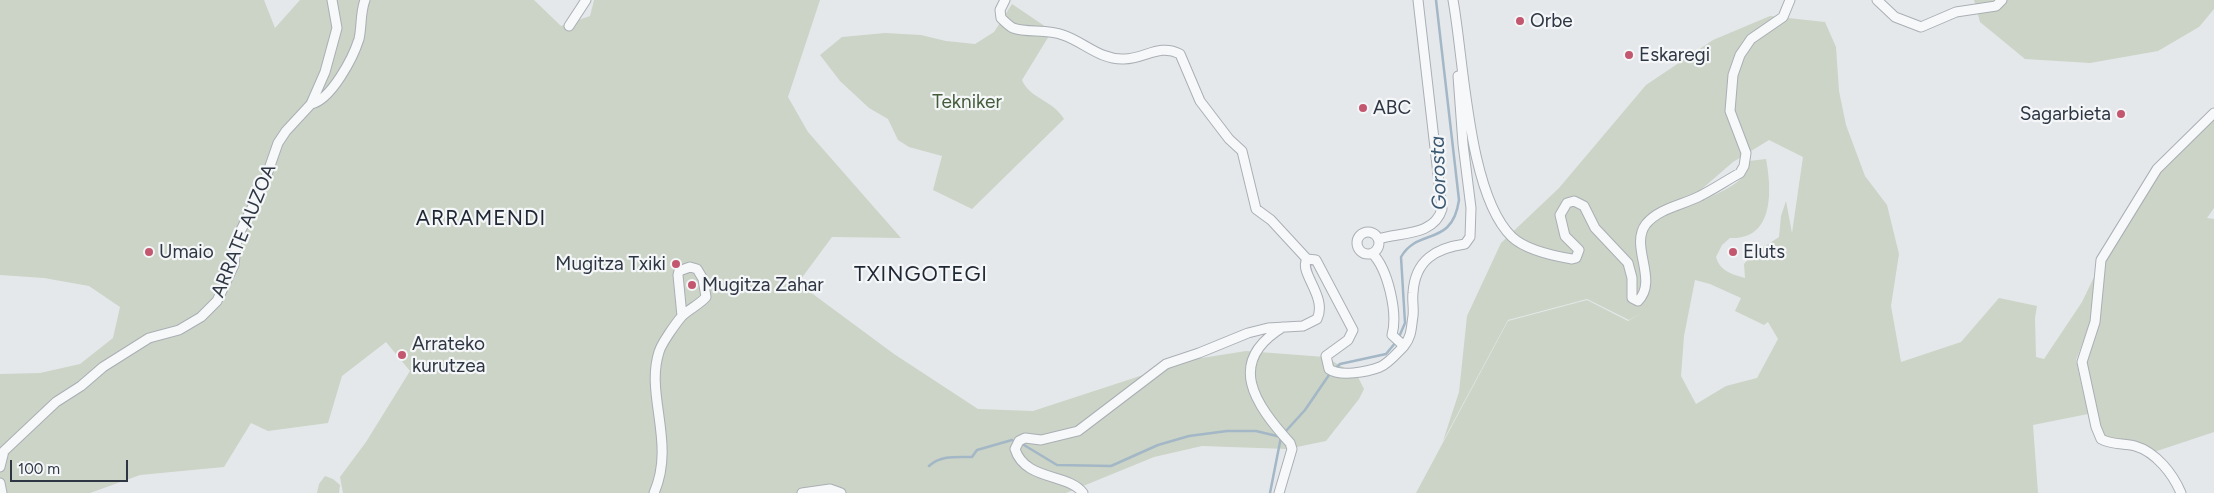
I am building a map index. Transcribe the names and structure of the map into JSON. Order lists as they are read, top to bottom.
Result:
{
  "streets": {
    "street": ["ARRATE AUZOA"]
  },
  "districts": ["ARRAMENDI", "TXINGOTEGI"],
  "water": ["Gorosta"],
  "parks": ["Tekniker"],
  "places": [
    "Orbe",
    "Eskaregi",
    "ABC",
    "Sagarbieta",
    "Umaio",
    "Eluts",
    "Mugitza Txiki",
    "Mugitza Zahar",
    "Arrateko kurutzea"
  ],
  "scale_bar": "100 m"
}
